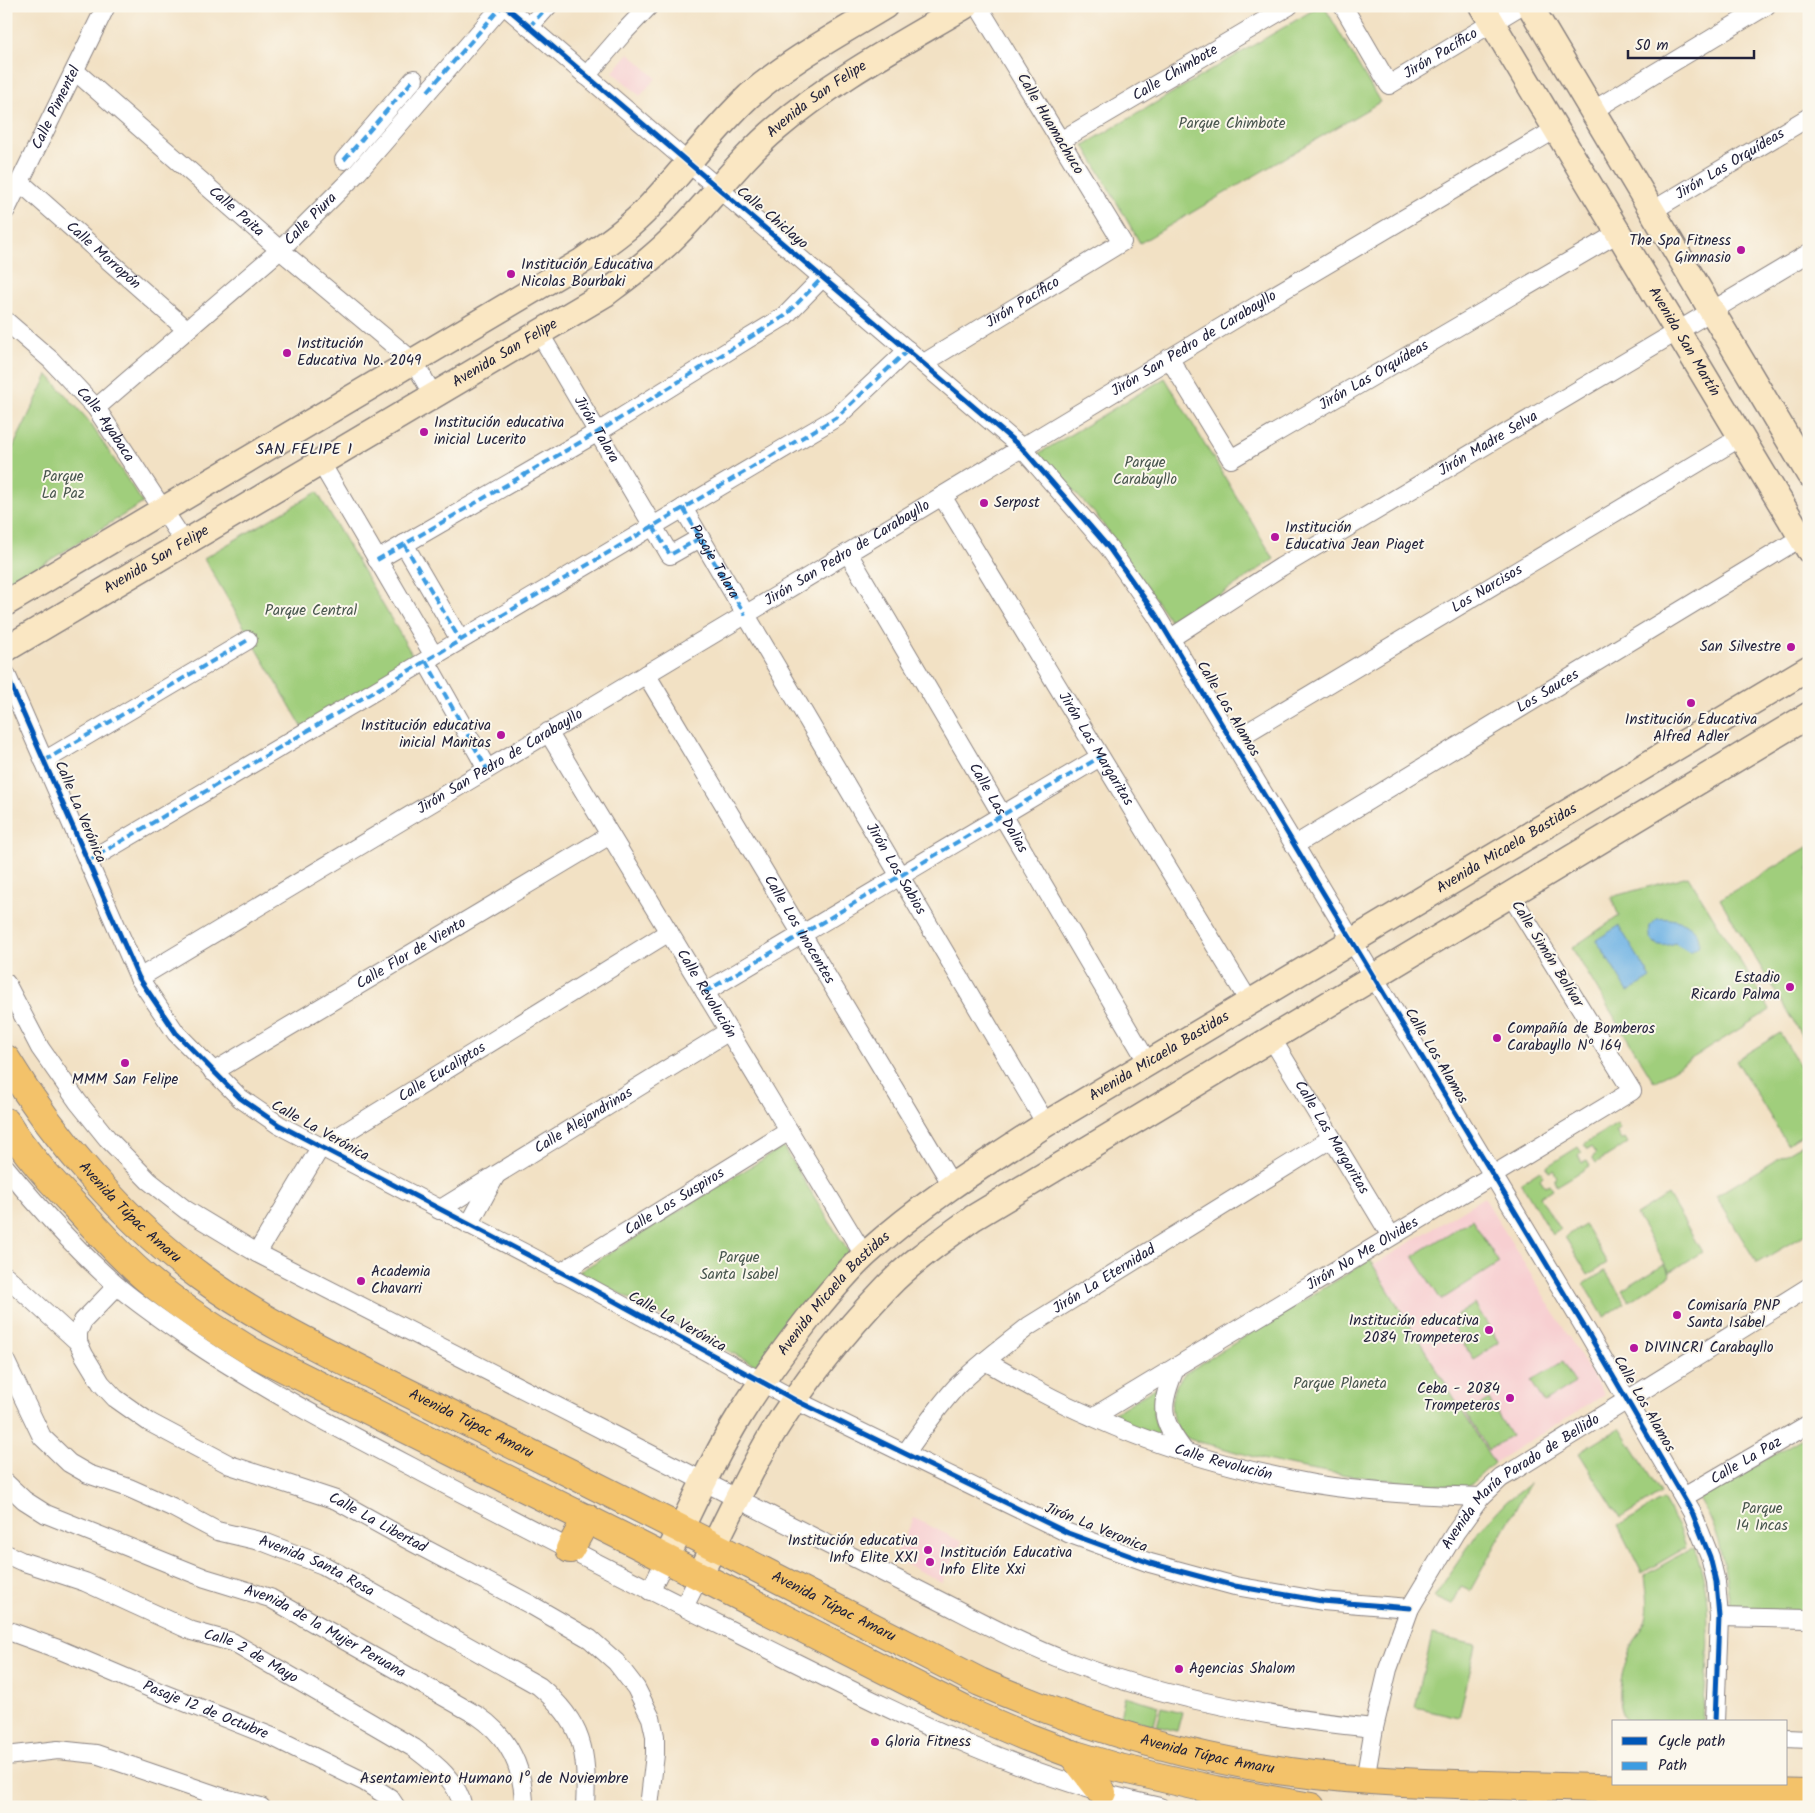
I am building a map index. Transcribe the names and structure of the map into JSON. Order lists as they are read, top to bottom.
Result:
{
  "streets": {
    "highway": ["Avenida Túpac Amaru"],
    "main road": ["Avenida San Felipe", "Avenida San Martín", "Avenida Micaela Bastidas"],
    "street": [
      "Jirón Pacífico",
      "Calle Chimbote",
      "Calle Pimentel",
      "Calle Huamachuco",
      "Jirón Las Orquídeas",
      "Calle Paita",
      "Calle Chiclayo",
      "Calle Piura",
      "Calle Morropón",
      "Jirón San Pedro de Carabayllo",
      "Calle Ayabaca",
      "Jirón Talara",
      "Jirón Madre Selva",
      "Pasaje Talara",
      "Los Narcisos",
      "Los Sauces",
      "Calle Los Alamos",
      "Jirón Las Margaritas",
      "Calle Las Dalias",
      "Calle La Verónica",
      "Jirón Los Sabios",
      "Calle Los Inocentes",
      "Calle Flor de Viento",
      "Calle Simón Bolívar",
      "Calle Revolución",
      "Calle Eucaliptos",
      "Calle Alejandrinas",
      "Calle Las Margaritas",
      "Calle Los Suspiros",
      "Jirón No Me Olvides",
      "Jirón La Eternidad",
      "Calle La Paz",
      "Avenida María Parado de Bellido",
      "Calle La Libertad",
      "Jirón La Veronica",
      "Avenida Santa Rosa",
      "Avenida de la Mujer Peruana",
      "Calle 2 de Mayo",
      "Pasaje 12 de Octubre"
    ]
  },
  "crossings": [
    ["Jirón Pacífico", "Calle Huamachuco"],
    ["Jirón Pacífico", "Calle Chiclayo"],
    ["Jirón Pacífico", "Avenida San Martín"],
    ["Calle Chimbote", "Calle Huamachuco"],
    ["Avenida San Felipe", "Calle Paita"],
    ["Avenida San Felipe", "Calle Chiclayo"],
    ["Avenida San Felipe", "Calle Ayabaca"],
    ["Avenida San Felipe", "Jirón Talara"],
    ["Calle Pimentel", "Calle Paita"],
    ["Calle Pimentel", "Calle Morropón"],
    ["Jirón Las Orquídeas", "Avenida San Martín"],
    ["Jirón Las Orquídeas", "Jirón San Pedro de Carabayllo"],
    ["Calle Paita", "Calle Piura"],
    ["Calle Chiclayo", "Calle Piura"],
    ["Calle Chiclayo", "Jirón San Pedro de Carabayllo"],
    ["Calle Chiclayo", "Calle Los Alamos"],
    ["Calle Piura", "Calle Morropón"],
    ["Calle Piura", "Calle Ayabaca"],
    ["Avenida San Martín", "Jirón San Pedro de Carabayllo"],
    ["Avenida San Martín", "Jirón Madre Selva"],
    ["Avenida San Martín", "Los Narcisos"],
    ["Avenida San Martín", "Los Sauces"],
    ["Jirón San Pedro de Carabayllo", "Pasaje Talara"],
    ["Jirón San Pedro de Carabayllo", "Calle Los Alamos"],
    ["Jirón San Pedro de Carabayllo", "Jirón Las Margaritas"],
    ["Jirón San Pedro de Carabayllo", "Calle Las Dalias"],
    ["Jirón San Pedro de Carabayllo", "Calle La Verónica"],
    ["Jirón San Pedro de Carabayllo", "Jirón Los Sabios"],
    ["Jirón San Pedro de Carabayllo", "Calle Los Inocentes"],
    ["Jirón San Pedro de Carabayllo", "Calle Revolución"],
    ["Jirón Talara", "Pasaje Talara"],
    ["Jirón Madre Selva", "Calle Los Alamos"],
    ["Pasaje Talara", "Jirón Los Sabios"],
    ["Los Narcisos", "Calle Los Alamos"],
    ["Los Sauces", "Calle Los Alamos"],
    ["Calle Los Alamos", "Avenida Micaela Bastidas"],
    ["Calle Los Alamos", "Jirón No Me Olvides"],
    ["Calle Los Alamos", "Calle La Paz"],
    ["Calle Los Alamos", "Avenida María Parado de Bellido"],
    ["Jirón Las Margaritas", "Avenida Micaela Bastidas"],
    ["Calle Las Dalias", "Avenida Micaela Bastidas"],
    ["Calle La Verónica", "Avenida Micaela Bastidas"],
    ["Calle La Verónica", "Calle Flor de Viento"],
    ["Calle La Verónica", "Calle Eucaliptos"],
    ["Calle La Verónica", "Calle Alejandrinas"],
    ["Calle La Verónica", "Calle Los Suspiros"],
    ["Calle La Verónica", "Jirón La Veronica"],
    ["Avenida Micaela Bastidas", "Jirón Los Sabios"],
    ["Avenida Micaela Bastidas", "Calle Los Inocentes"],
    ["Avenida Micaela Bastidas", "Calle Revolución"],
    ["Avenida Micaela Bastidas", "Avenida Túpac Amaru"],
    ["Calle Flor de Viento", "Calle Revolución"],
    ["Calle Simón Bolívar", "Jirón No Me Olvides"],
    ["Calle Revolución", "Calle Eucaliptos"],
    ["Calle Revolución", "Calle Alejandrinas"],
    ["Calle Revolución", "Calle Los Suspiros"],
    ["Calle Revolución", "Jirón No Me Olvides"],
    ["Calle Revolución", "Jirón La Eternidad"],
    ["Calle Revolución", "Avenida María Parado de Bellido"],
    ["Calle Las Margaritas", "Jirón No Me Olvides"],
    ["Calle Las Margaritas", "Jirón La Eternidad"],
    ["Avenida Túpac Amaru", "Avenida María Parado de Bellido"],
    ["Jirón La Eternidad", "Jirón La Veronica"],
    ["Avenida María Parado de Bellido", "Jirón La Veronica"]
  ],
  "districts": ["SAN FELIPE 1", "Asentamiento Humano 1º de Noviembre"],
  "parks": [
    "Parque Chimbote",
    "Parque Carabayllo",
    "Parque La Paz",
    "Parque Central",
    "Parque Santa Isabel",
    "Parque Planeta",
    "Parque 14 Incas"
  ],
  "places": [
    "The Spa Fitness Gimnasio",
    "Institución Educativa Nicolas Bourbaki",
    "Institución Educativa No. 2049",
    "Institución educativa inicial Lucerito",
    "Serpost",
    "Institución Educativa Jean Piaget",
    "San Silvestre",
    "Institución Educativa Alfred Adler",
    "Institución educativa inicial Manitas",
    "Estadio Ricardo Palma",
    "Compañía de Bomberos Carabayllo Nº 164",
    "MMM San Felipe",
    "Academia Chavarri",
    "Comisaría PNP Santa Isabel",
    "Institución educativa 2084 Trompeteros",
    "DIVINCRI Carabayllo",
    "Ceba - 2084 Trompeteros",
    "Institución educativa Info Elite XXI",
    "Institución Educativa Info Elite Xxi",
    "Agencias Shalom",
    "Gloria Fitness"
  ],
  "legend": ["Cycle path", "Path"],
  "scale_bar": "50 m"
}
